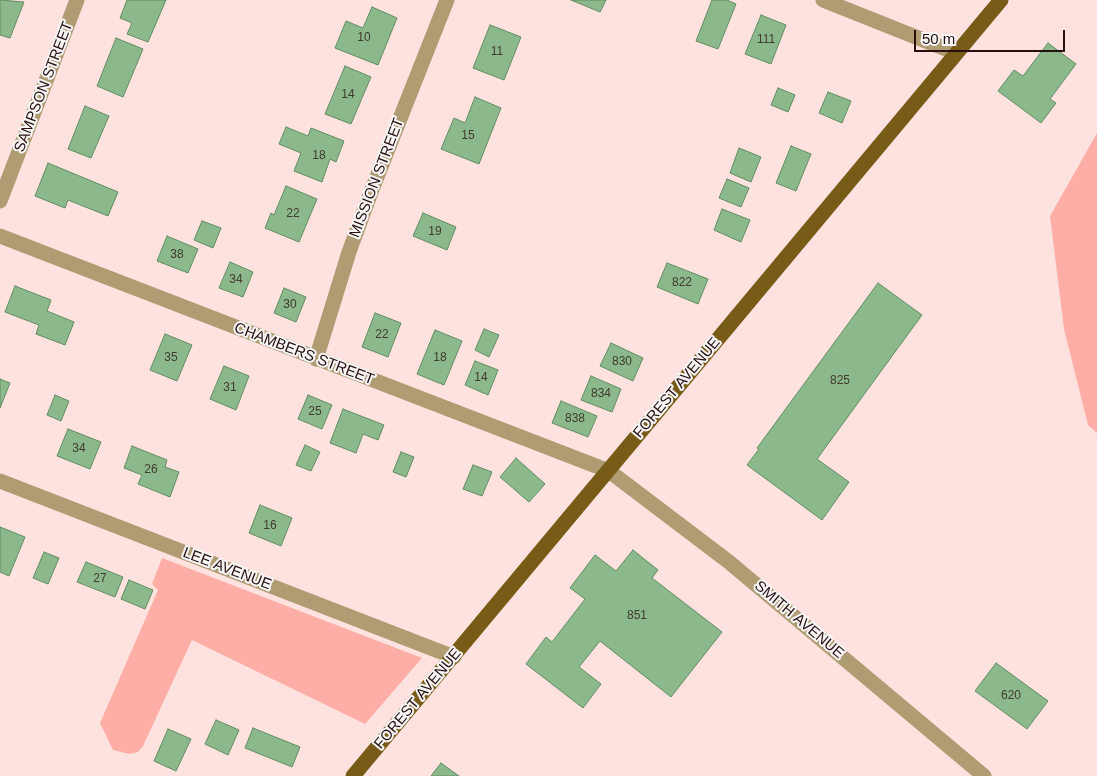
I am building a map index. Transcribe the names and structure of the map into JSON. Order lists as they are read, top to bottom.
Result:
{
  "streets": {
    "main road": ["FOREST AVENUE"],
    "street": [
      "SAMPSON STREET",
      "MISSION STREET",
      "CHAMBERS STREET",
      "LEE AVENUE",
      "SMITH AVENUE"
    ]
  },
  "crossings": [
    ["MISSION STREET", "CHAMBERS STREET"],
    ["CHAMBERS STREET", "FOREST AVENUE"],
    ["CHAMBERS STREET", "SMITH AVENUE"],
    ["FOREST AVENUE", "LEE AVENUE"],
    ["FOREST AVENUE", "SMITH AVENUE"]
  ],
  "house_numbers": [
    "10",
    "111",
    "11",
    "14",
    "15",
    "18",
    "22",
    "19",
    "38",
    "34",
    "822",
    "30",
    "22",
    "35",
    "18",
    "830",
    "14",
    "825",
    "31",
    "834",
    "25",
    "838",
    "34",
    "26",
    "16",
    "27",
    "851",
    "620"
  ],
  "scale_bar": "50 m"
}
